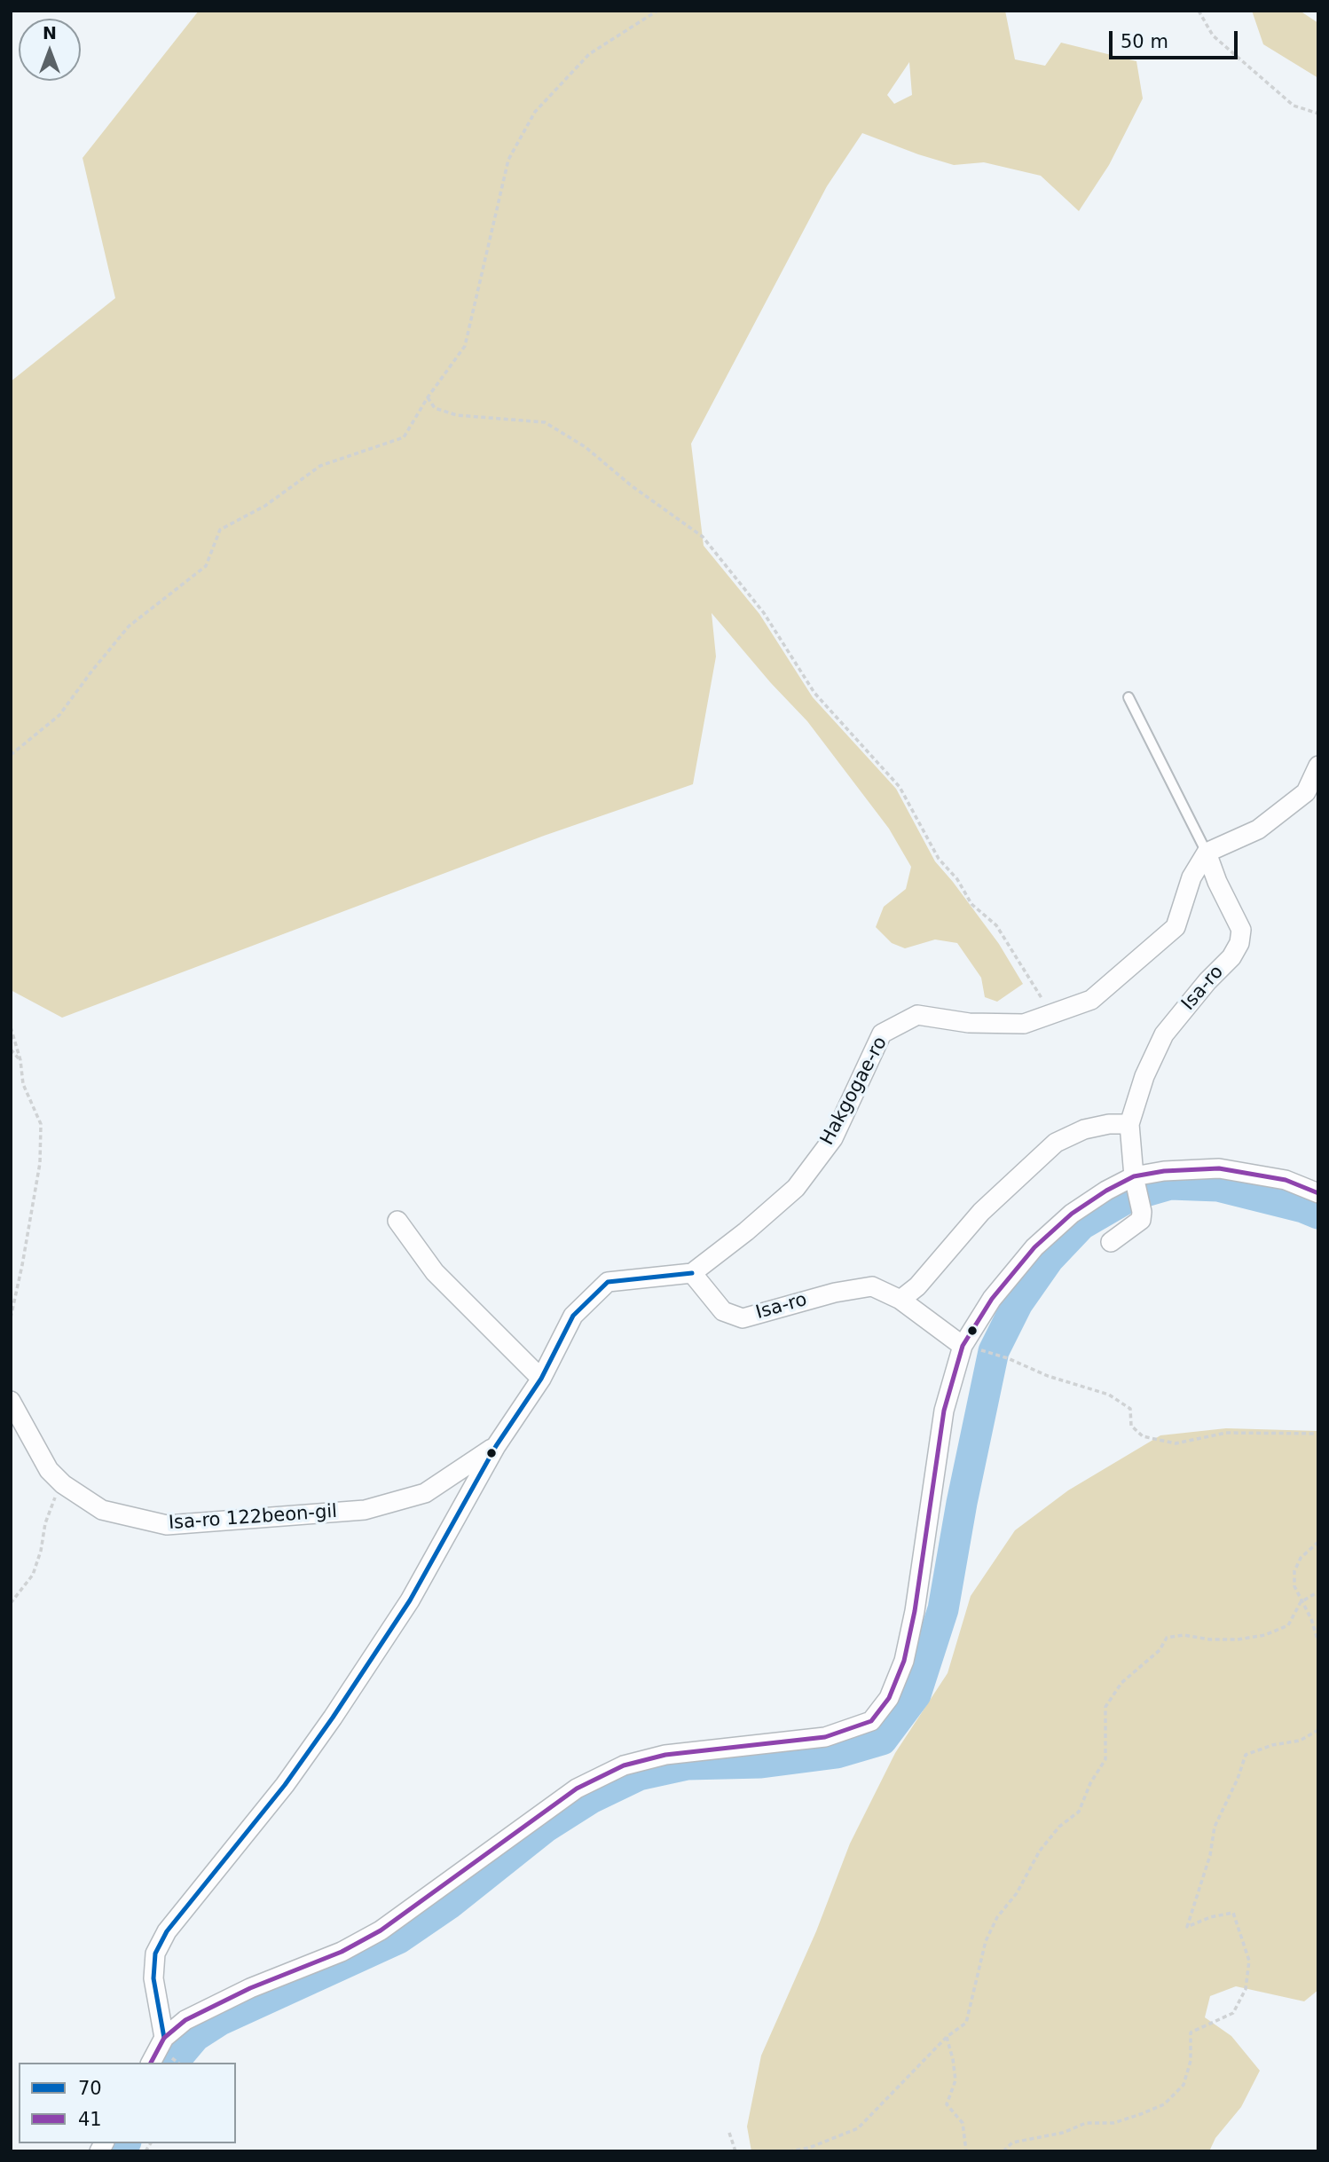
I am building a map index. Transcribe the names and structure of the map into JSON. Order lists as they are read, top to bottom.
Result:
{
  "streets": {
    "street": ["Isa-ro", "Hakgogae-ro", "Isa-ro 122beon-gil"]
  },
  "crossings": [
    ["Isa-ro", "Hakgogae-ro"]
  ],
  "lines": ["transit line 41", "transit line 70"],
  "legend": ["70", "41"],
  "scale_bar": "50 m",
  "north": "top"
}
